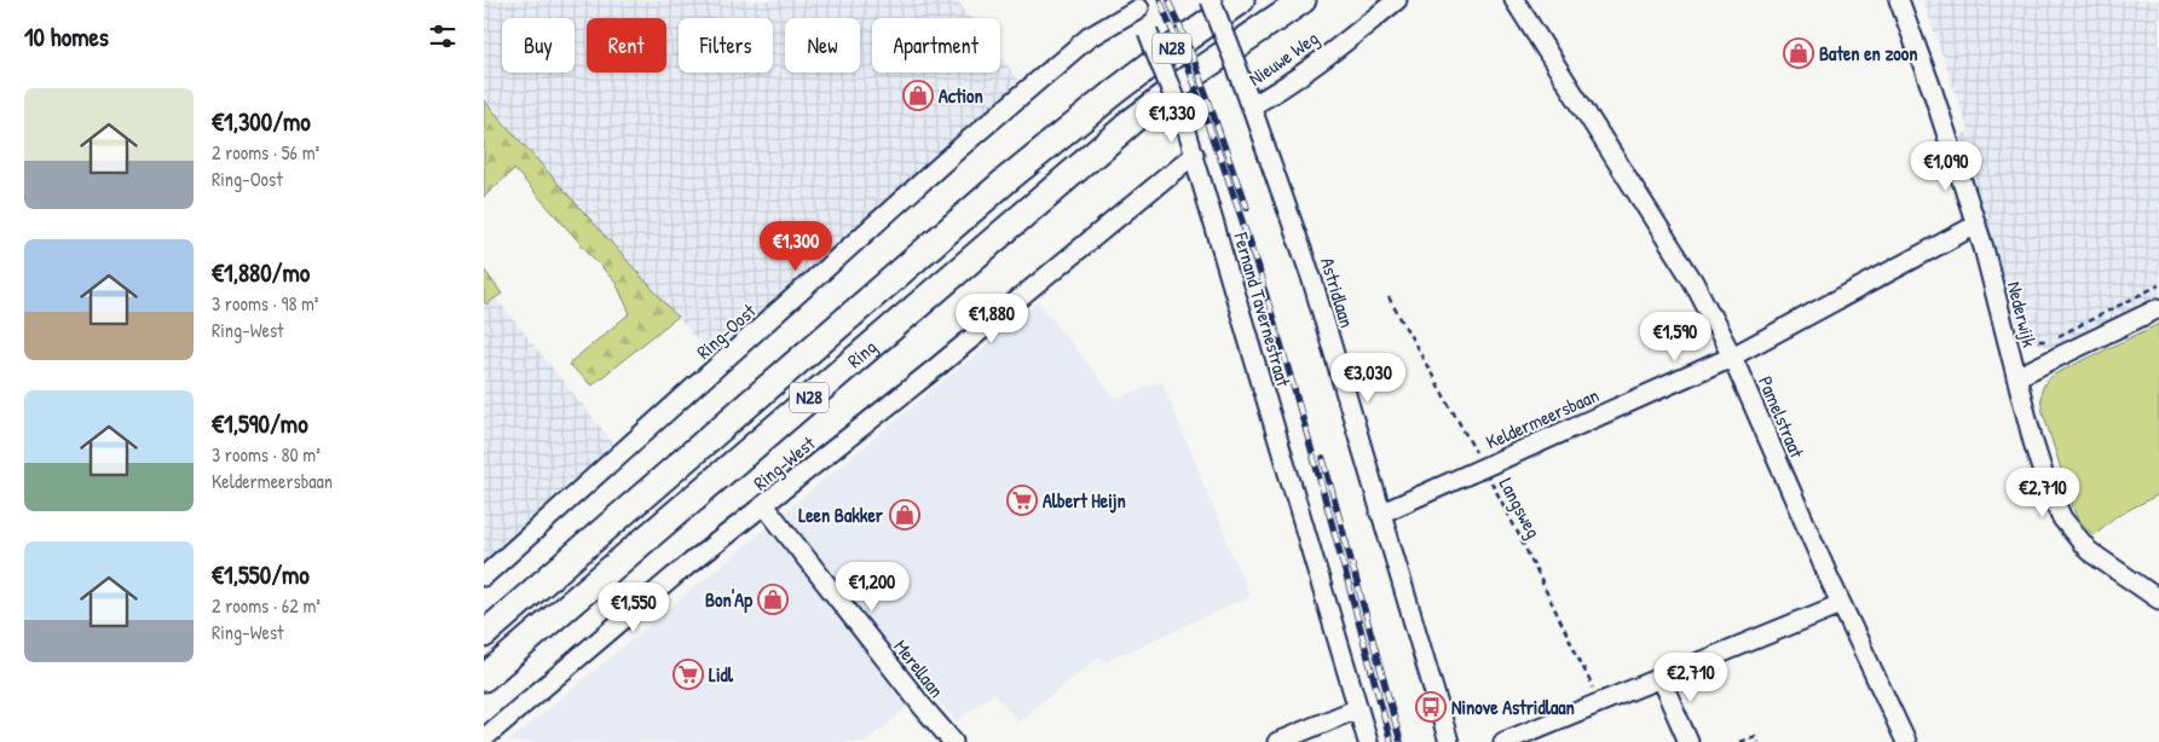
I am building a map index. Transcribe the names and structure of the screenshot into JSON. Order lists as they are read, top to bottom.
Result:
{
  "streets": {
    "highway": ["N28", "Ring"],
    "street": [
      "Nieuwe Weg",
      "Astridlaan",
      "Fernand Tavernestraat",
      "Nederwijk",
      "Ring-Oost",
      "Pamelstraat",
      "Keldermeersbaan",
      "Ring-West",
      "Merellaan"
    ],
    "path": ["Langsweg"]
  },
  "crossings": [
    ["Nieuwe Weg", "Astridlaan"],
    ["Astridlaan", "Ring"],
    ["Astridlaan", "Keldermeersbaan"],
    ["Fernand Tavernestraat", "Ring-Oost"],
    ["Fernand Tavernestraat", "Ring-West"],
    ["Nederwijk", "Keldermeersbaan"],
    ["Pamelstraat", "Keldermeersbaan"],
    ["Keldermeersbaan", "Langsweg"],
    ["Ring-West", "Merellaan"]
  ],
  "places": {
    "shop": [
      "Baten en zoon",
      "Action",
      "Leen Bakker",
      "Bon'Ap"
    ],
    "supermarket": ["Albert Heijn", "Lidl"],
    "bus stop": ["Ninove Astridlaan"]
  },
  "page": {
    "heading": "10 homes",
    "chip": [
      "Buy",
      "Rent",
      "Filters",
      "New",
      "Apartment"
    ],
    "list": [
      {
        "name": "€1,300/mo",
        "note": "2 rooms · 56 m² · Ring-Oost"
      },
      {
        "name": "€1,880/mo",
        "note": "3 rooms · 98 m² · Ring-West"
      },
      {
        "name": "€1,590/mo",
        "note": "3 rooms · 80 m² · Keldermeersbaan"
      },
      {
        "name": "€1,550/mo",
        "note": "2 rooms · 62 m² · Ring-West"
      }
    ],
    "price": [
      "€1,330",
      "€1,090",
      "€1,300",
      "€1,880",
      "€1,590",
      "€3,030",
      "€2,710",
      "€1,200",
      "€1,550",
      "€2,710"
    ]
  }
}
